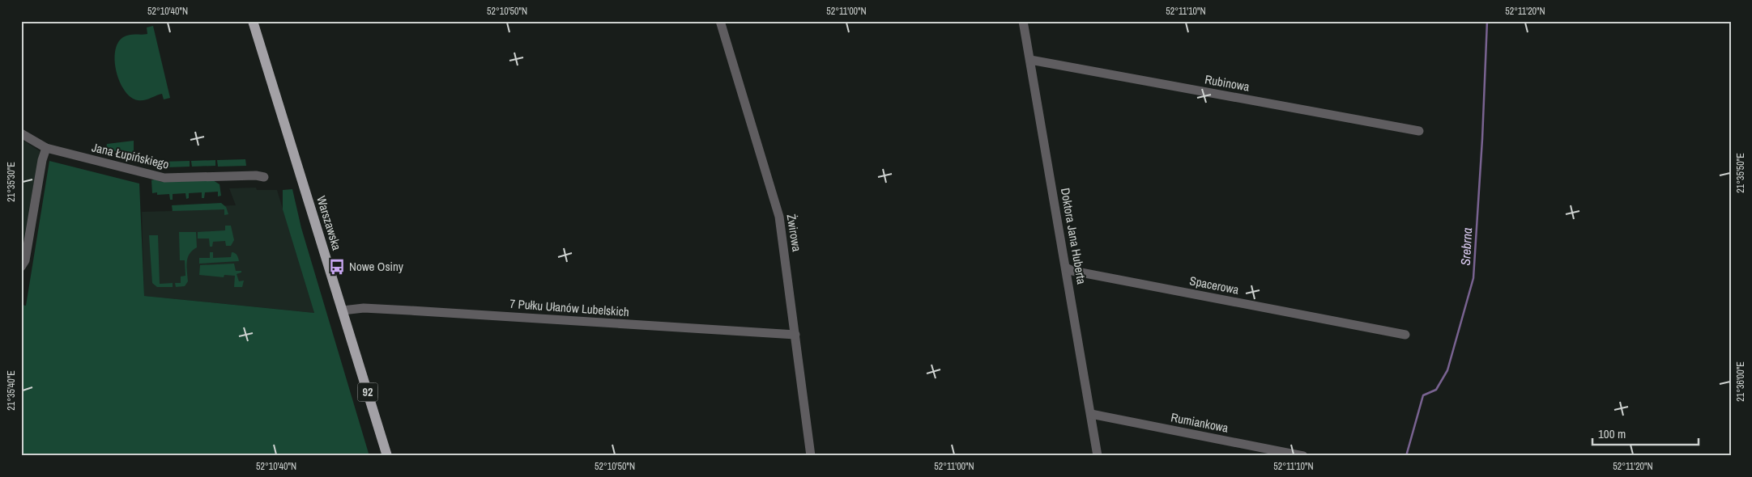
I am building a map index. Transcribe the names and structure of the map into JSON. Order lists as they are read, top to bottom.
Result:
{
  "streets": {
    "main road": ["Warszawska", "92"],
    "street": [
      "Rubinowa",
      "Jana Łupińskiego",
      "Żwirowa",
      "Doktora Jana Huberta",
      "Spacerowa",
      "7 Pułku Ułanów Lubelskich",
      "Rumiankowa"
    ]
  },
  "crossings": [
    ["Rubinowa", "Doktora Jana Huberta"],
    ["Warszawska", "7 Pułku Ułanów Lubelskich"],
    ["Żwirowa", "7 Pułku Ułanów Lubelskich"],
    ["Doktora Jana Huberta", "Spacerowa"],
    ["Doktora Jana Huberta", "Rumiankowa"]
  ],
  "water": ["Srebrna"],
  "places": {
    "bus stop": ["Nowe Osiny"]
  },
  "scale_bar": "100 m",
  "coordinates": [
    "52°10'40\"N",
    "52°10'50\"N",
    "52°11'00\"N",
    "52°11'10\"N",
    "52°11'20\"N",
    "21°35'50\"E",
    "21°35'30\"E",
    "21°36'00\"E",
    "21°35'40\"E"
  ]
}
